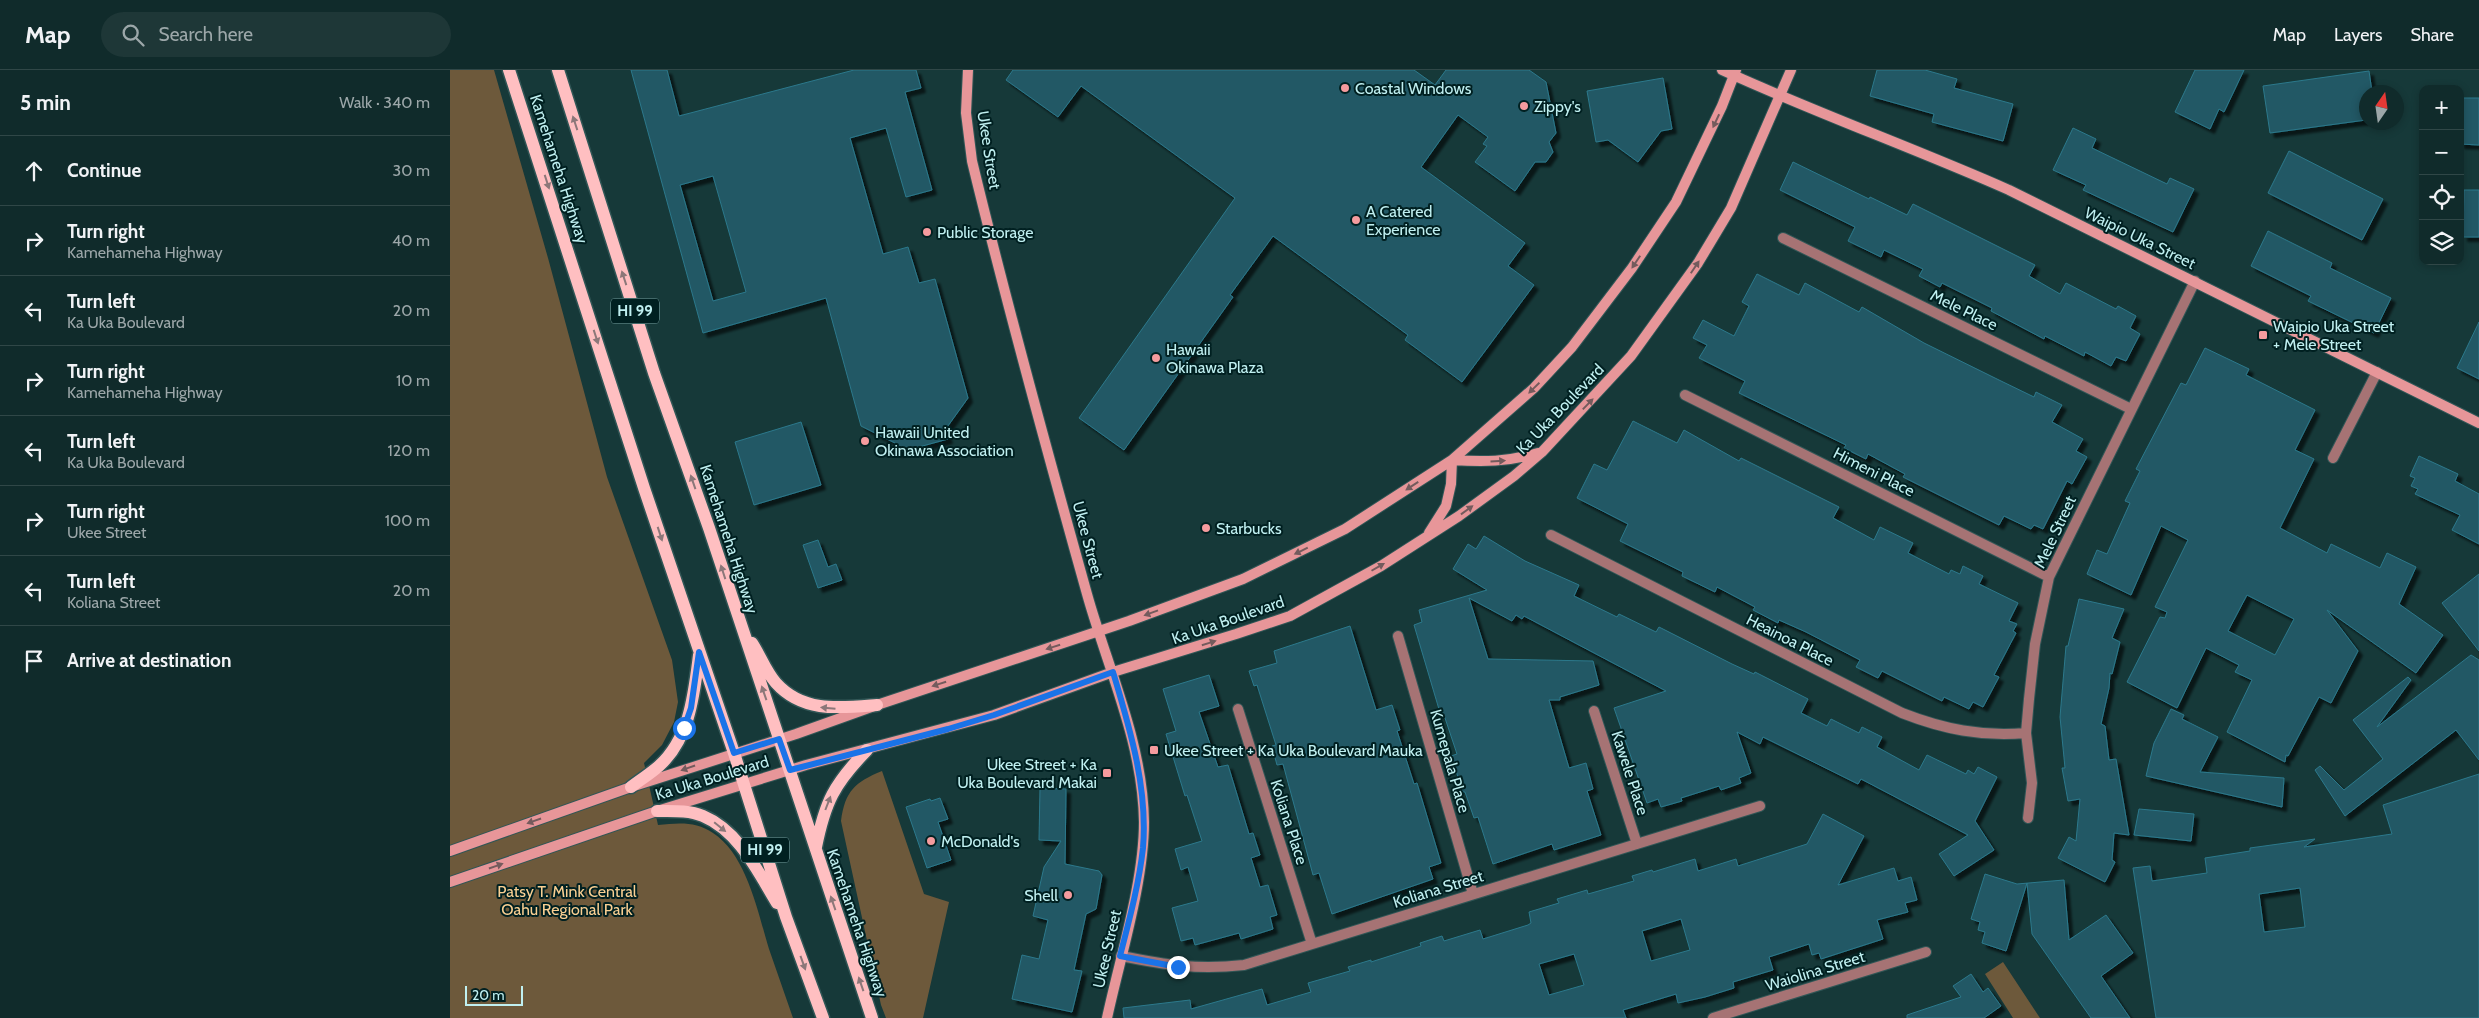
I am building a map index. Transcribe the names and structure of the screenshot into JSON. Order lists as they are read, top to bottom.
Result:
{
  "streets": {
    "main road": [
      "Ukee Street",
      "Kamehameha Highway",
      "Waipio Uka Street",
      "HI 99",
      "Ka Uka Boulevard"
    ],
    "street": [
      "Mele Place",
      "Himeni Place",
      "Mele Street",
      "Heainoa Place",
      "Kumepala Place",
      "Kawele Place",
      "Koliana Place",
      "Koliana Street",
      "Waiolina Street"
    ]
  },
  "crossings": [
    ["Ukee Street", "Ka Uka Boulevard"],
    ["Ukee Street", "Koliana Street"],
    ["Kamehameha Highway", "Ka Uka Boulevard"],
    ["Waipio Uka Street", "Ka Uka Boulevard"],
    ["Waipio Uka Street", "Mele Street"],
    ["Mele Place", "Mele Street"],
    ["Himeni Place", "Mele Street"],
    ["Mele Street", "Heainoa Place"],
    ["Kumepala Place", "Koliana Street"],
    ["Kawele Place", "Koliana Street"],
    ["Koliana Place", "Koliana Street"]
  ],
  "parks": ["Patsy T. Mink Central Oahu Regional Park"],
  "places": {
    "other": [
      "Coastal Windows",
      "Zippy's",
      "A Catered Experience",
      "Public Storage",
      "Hawaii Okinawa Plaza",
      "Hawaii United Okinawa Association",
      "Starbucks",
      "McDonald's",
      "Shell"
    ],
    "transit": ["Waipio Uka Street + Mele Street", "Ukee Street + Ka Uka Boulevard Mauka", "Ukee Street + Ka Uka Boulevard Makai"]
  },
  "scale_bar": "20 m",
  "north": "top",
  "page": {
    "header": "Map",
    "search": "Search here",
    "nav": ["Map", "Layers", "Share"],
    "heading": ["5 min", "Walk · 340 m"],
    "map_buttons": ["+", "−"],
    "list": [
      ["Continue", "30 m"],
      ["Turn right", "Kamehameha Highway", "40 m"],
      ["Turn left", "Ka Uka Boulevard", "20 m"],
      ["Turn right", "Kamehameha Highway", "10 m"],
      ["Turn left", "Ka Uka Boulevard", "120 m"],
      ["Turn right", "Ukee Street", "100 m"],
      ["Turn left", "Koliana Street", "20 m"],
      "Arrive at destination"
    ],
    "scale": "20 m"
  }
}
